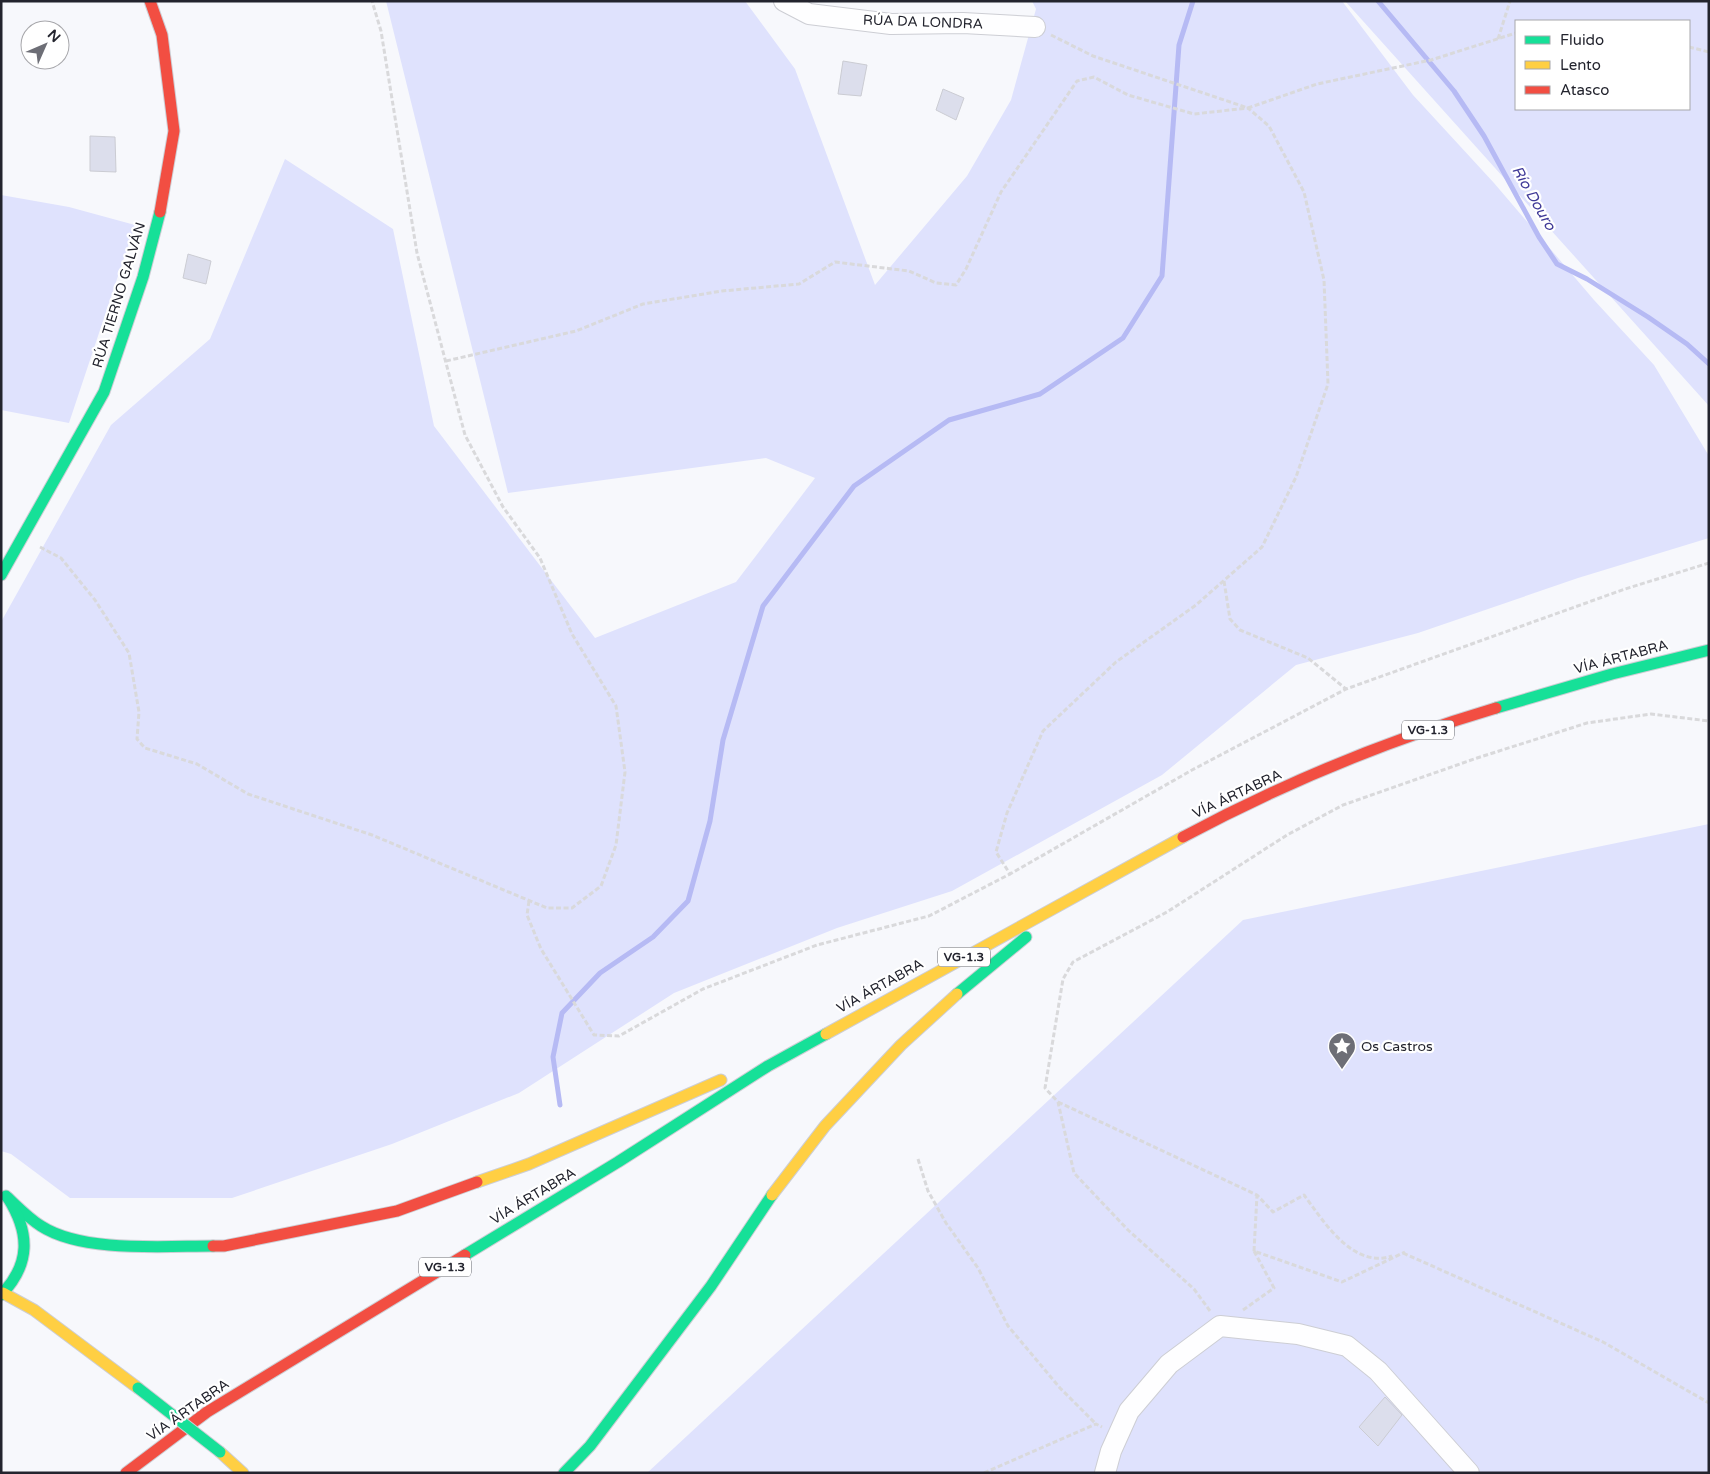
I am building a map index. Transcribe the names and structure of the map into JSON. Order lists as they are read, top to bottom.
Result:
{
  "streets": {
    "main road": ["RÚA TIERNO GALVÁN", "VÍA ÁRTABRA", "VG-1.3"],
    "street": ["RÚA DA LONDRA"]
  },
  "water": ["Río Douro"],
  "places": {
    "place": ["Os Castros"]
  },
  "legend": ["Fluido", "Lento", "Atasco"],
  "north": "top right"
}
